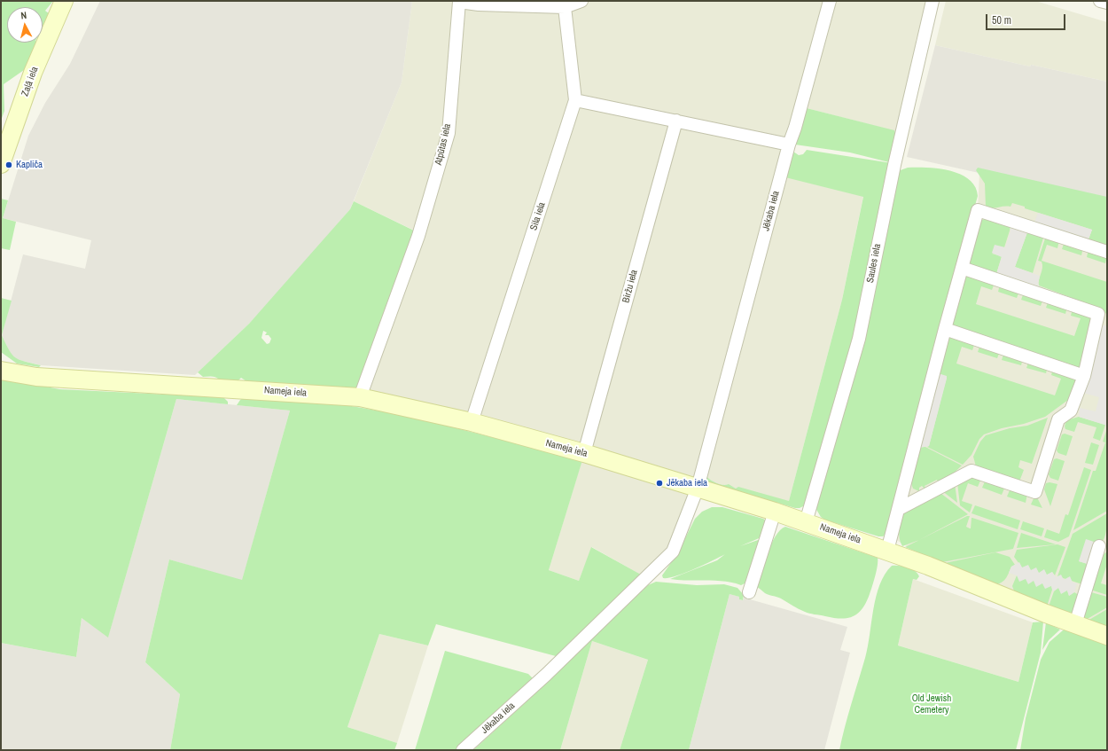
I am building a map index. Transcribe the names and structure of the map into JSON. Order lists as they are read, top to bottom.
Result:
{
  "streets": {
    "street": [
      "Zaļā iela",
      "Atpūtas iela",
      "Jēkaba iela",
      "Sila iela",
      "Saules iela",
      "Biržu iela",
      "Nameja iela"
    ]
  },
  "crossings": [
    ["Atpūtas iela", "Sila iela"],
    ["Atpūtas iela", "Nameja iela"],
    ["Jēkaba iela", "Nameja iela"],
    ["Sila iela", "Nameja iela"],
    ["Saules iela", "Nameja iela"],
    ["Biržu iela", "Nameja iela"]
  ],
  "parks": ["Old Jewish Cemetery"],
  "places": ["Kapliča", "Jēkaba iela"],
  "scale_bar": "50 m",
  "north": "top"
}
